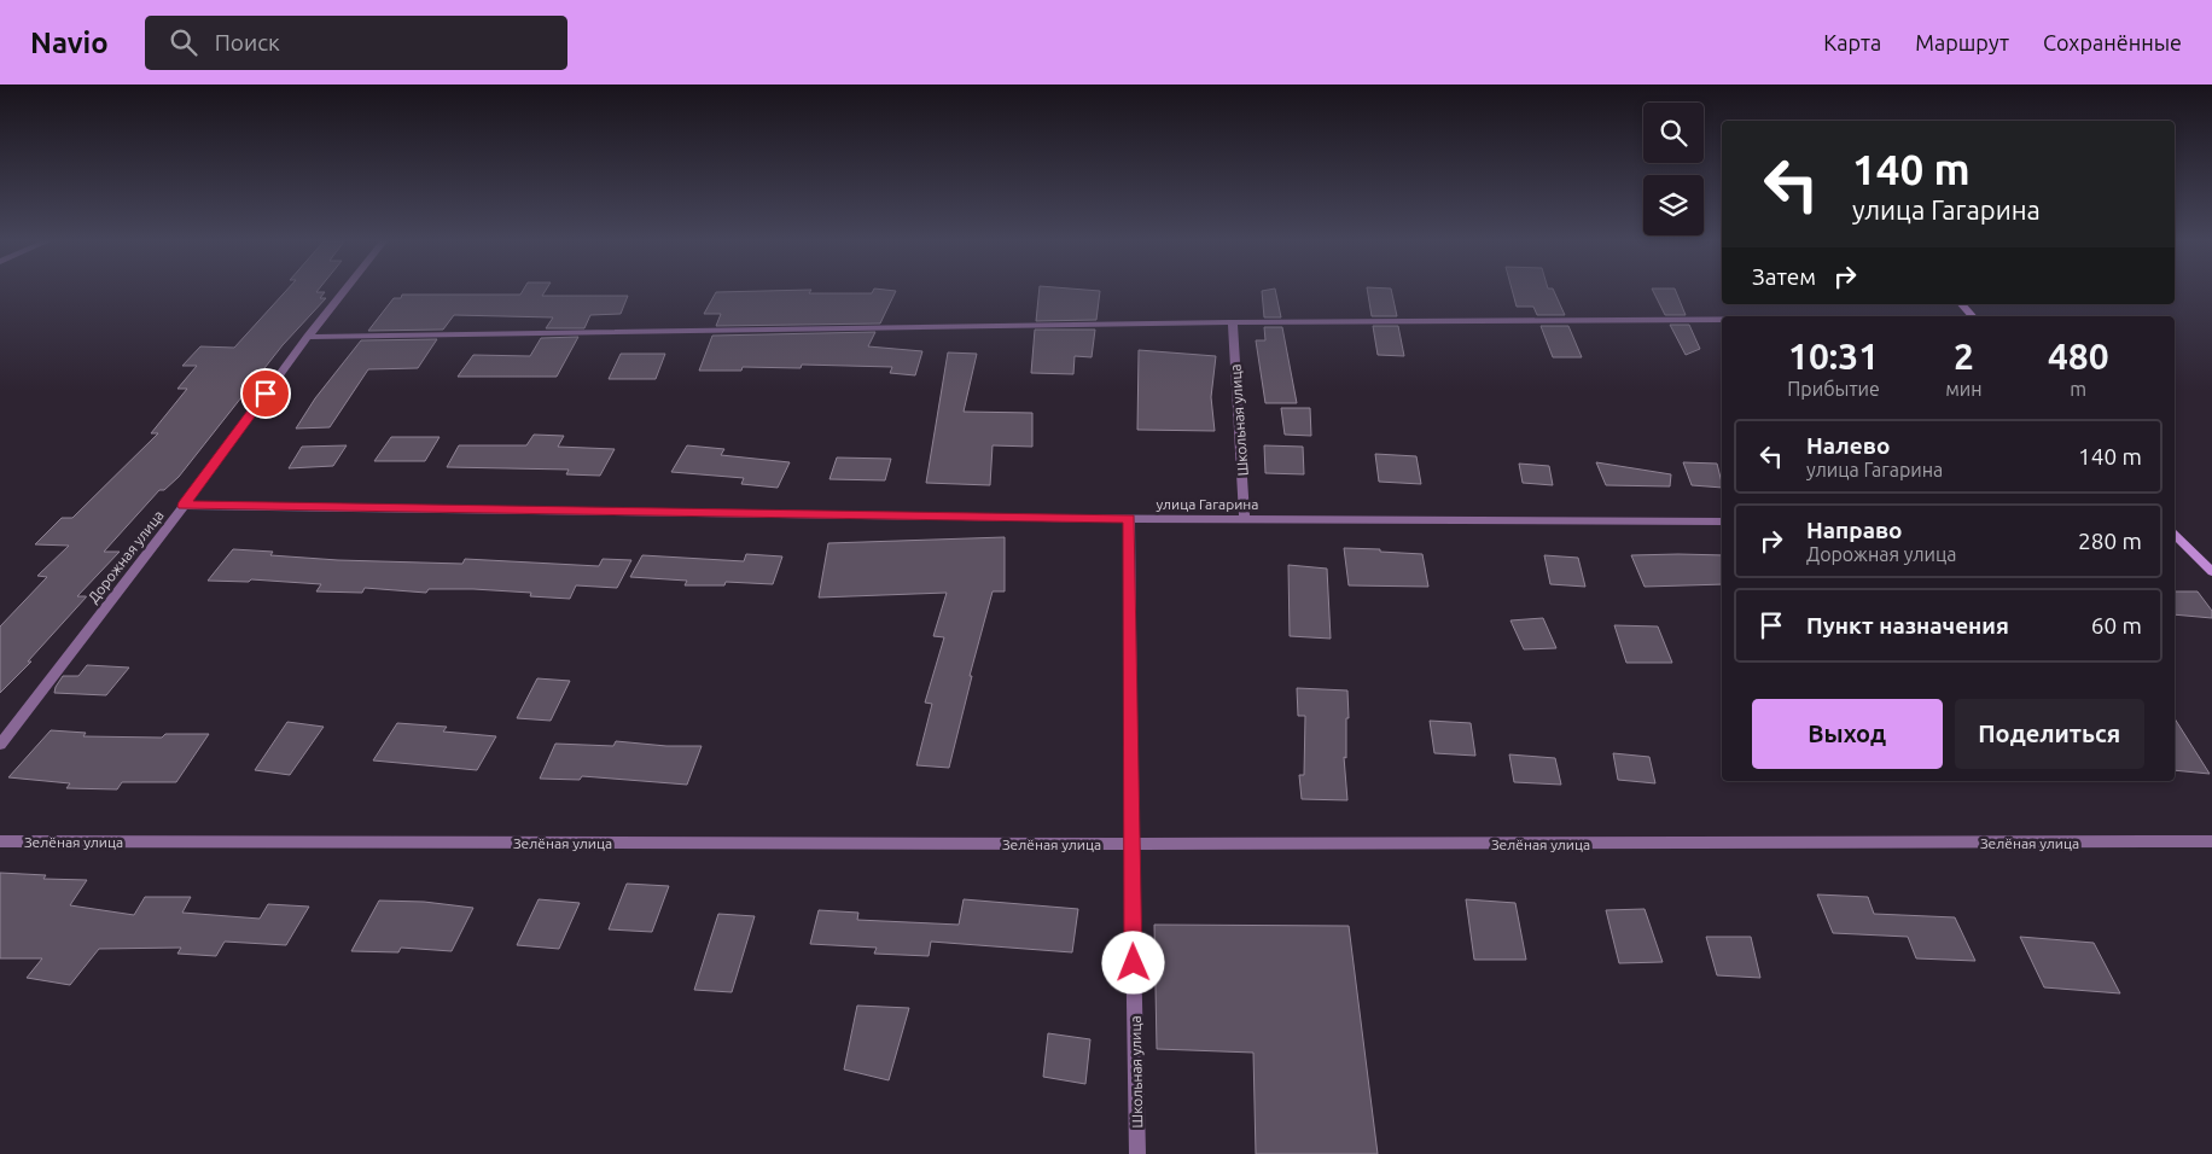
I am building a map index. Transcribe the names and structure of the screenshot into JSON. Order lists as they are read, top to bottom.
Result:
{
  "streets": {
    "street": [
      "Школьная улица",
      "улица Гагарина",
      "Дорожная улица",
      "Зелёная улица"
    ]
  },
  "crossings": [
    ["Школьная улица", "улица Гагарина"],
    ["Школьная улица", "Зелёная улица"],
    ["улица Гагарина", "Дорожная улица"]
  ],
  "page": {
    "header": "Navio",
    "search": "Поиск",
    "nav": ["Карта", "Маршрут", "Сохранённые"],
    "turn": ["140 m", "улица Гагарина"],
    "then": "Затем",
    "eta": [
      "10:31",
      "Прибытие",
      "2",
      "мин",
      "480",
      "m"
    ],
    "list": [
      {
        "name": "Налево",
        "note": "улица Гагарина",
        "value": "140 m"
      },
      {
        "name": "Направо",
        "note": "Дорожная улица",
        "value": "280 m"
      },
      {
        "name": "Пункт назначения",
        "value": "60 m"
      }
    ],
    "buttons": ["Выход", "Поделиться"]
  }
}
